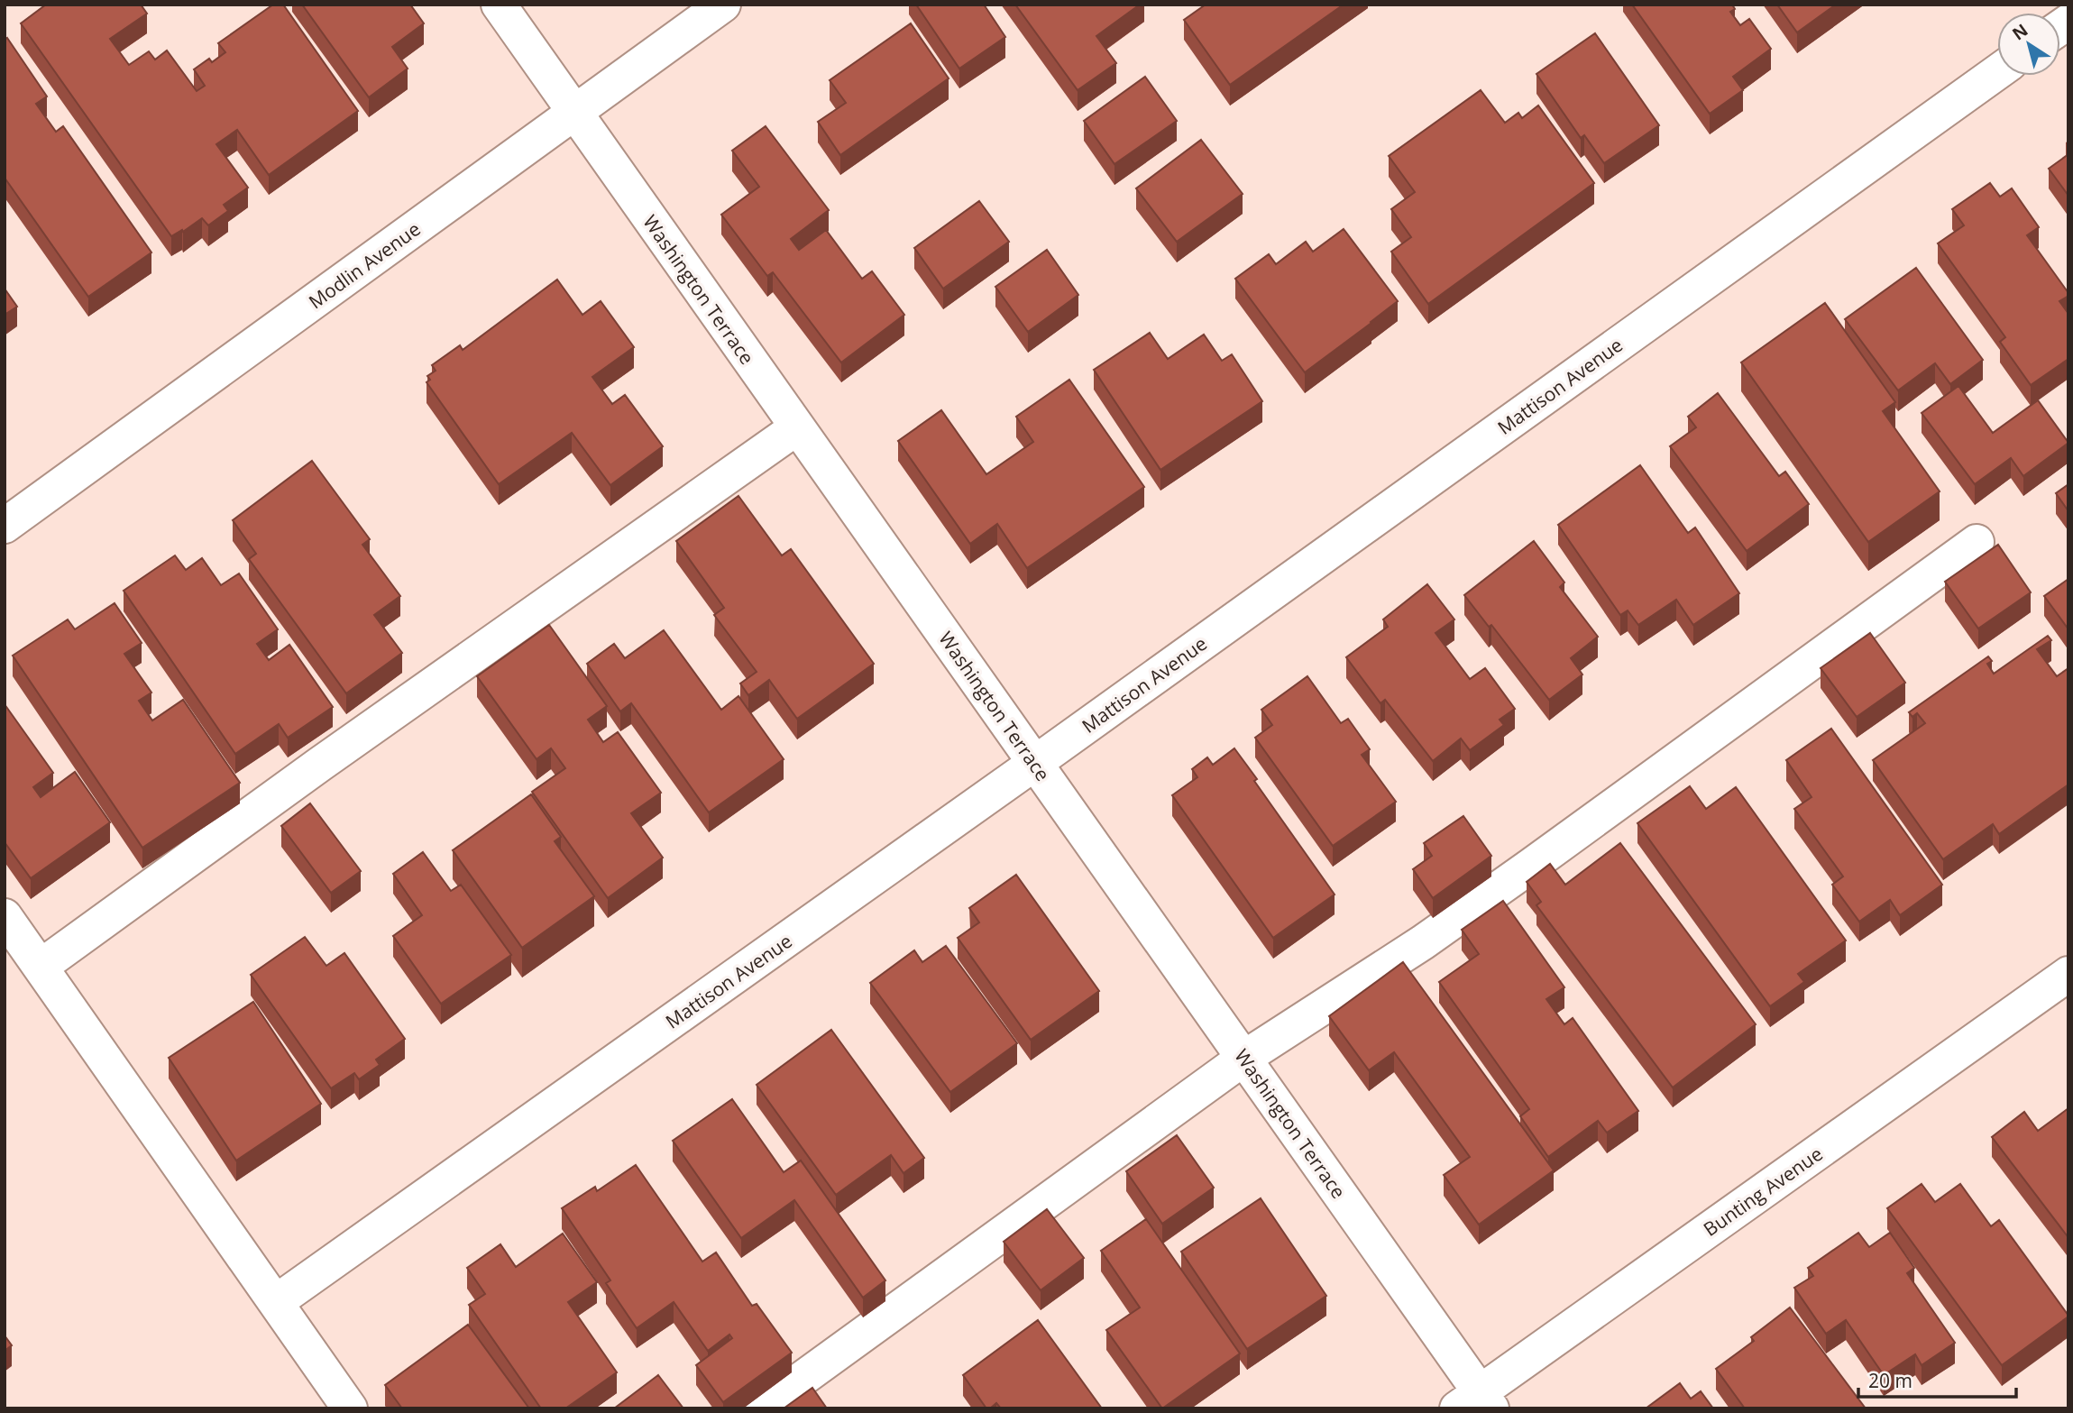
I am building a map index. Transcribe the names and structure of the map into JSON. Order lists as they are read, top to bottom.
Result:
{
  "streets": {
    "street": [
      "Modlin Avenue",
      "Washington Terrace",
      "Mattison Avenue",
      "Bunting Avenue"
    ]
  },
  "crossings": [
    ["Modlin Avenue", "Washington Terrace"],
    ["Washington Terrace", "Mattison Avenue"],
    ["Washington Terrace", "Bunting Avenue"]
  ],
  "scale_bar": "20 m",
  "north": "top left"
}
